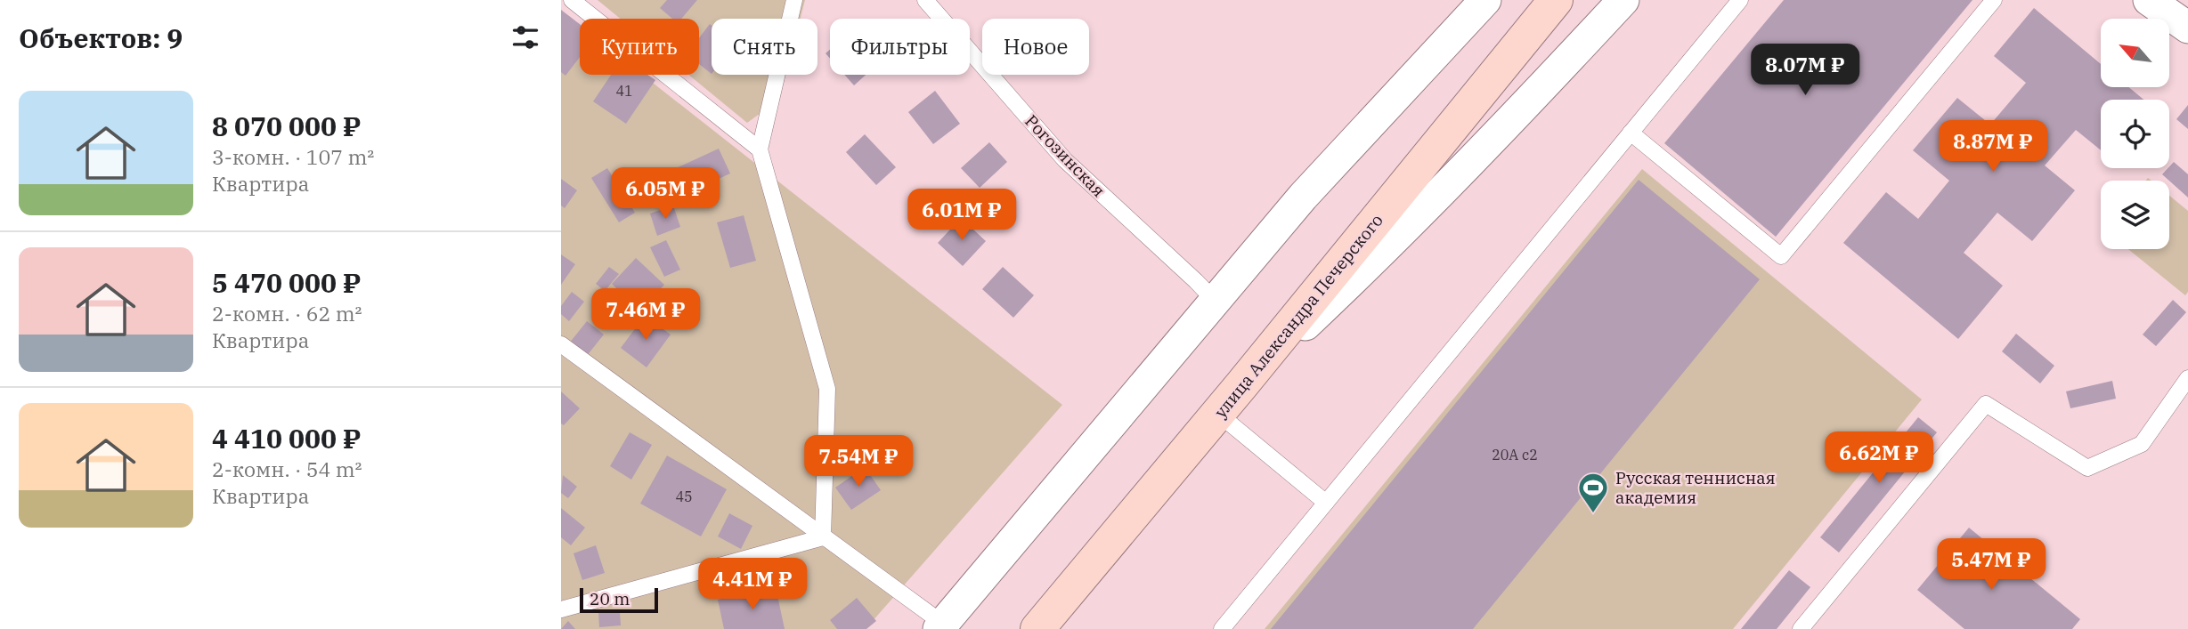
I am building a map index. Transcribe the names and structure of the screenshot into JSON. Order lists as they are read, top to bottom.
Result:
{
  "streets": {
    "main road": ["улица Александра Печерского"],
    "lane": ["Рогозинская"]
  },
  "places": {
    "sports": ["Русская теннисная академия"]
  },
  "house_numbers": ["41", "20А с2", "45"],
  "scale_bar": "20 m",
  "north": "top left",
  "page": {
    "heading": "Объектов: 9",
    "chip": [
      "Купить",
      "Снять",
      "Фильтры",
      "Новое"
    ],
    "price": [
      "8.07M ₽",
      "8.87M ₽",
      "6.05M ₽",
      "6.01M ₽",
      "7.46M ₽",
      "6.62M ₽",
      "7.54M ₽",
      "5.47M ₽",
      "4.41M ₽"
    ],
    "list": [
      {
        "name": "8 070 000 ₽",
        "note": "3-комн. · 107 m² · Квартира"
      },
      {
        "name": "5 470 000 ₽",
        "note": "2-комн. · 62 m² · Квартира"
      },
      {
        "name": "4 410 000 ₽",
        "note": "2-комн. · 54 m² · Квартира"
      }
    ],
    "scale": "20 m"
  }
}
